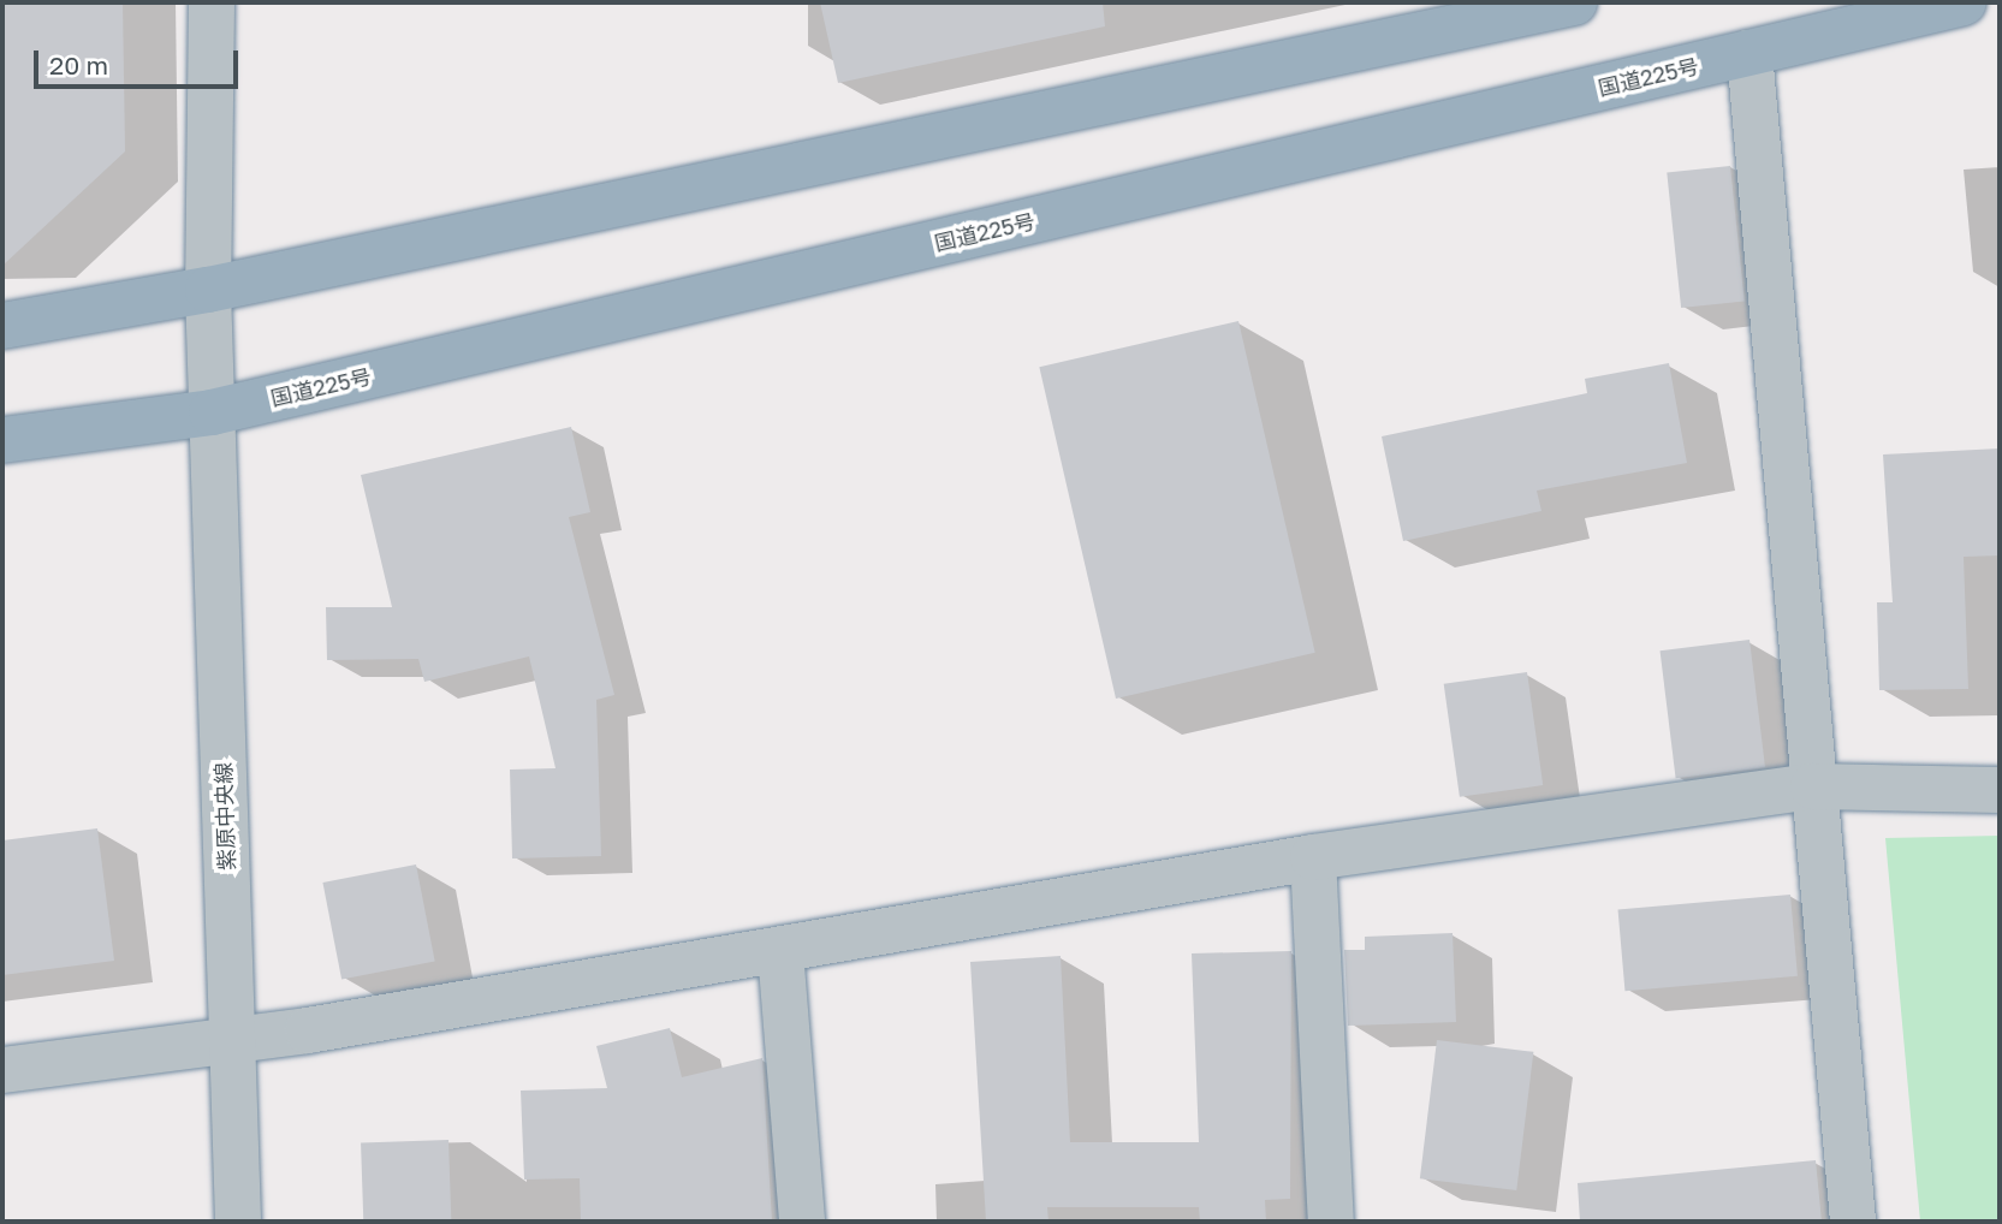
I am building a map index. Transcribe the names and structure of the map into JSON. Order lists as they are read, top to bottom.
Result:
{
  "streets": {
    "highway": ["国道225号"],
    "street": ["紫原中央線"]
  },
  "crossings": [
    ["国道225号", "紫原中央線"]
  ],
  "scale_bar": "20 m"
}
